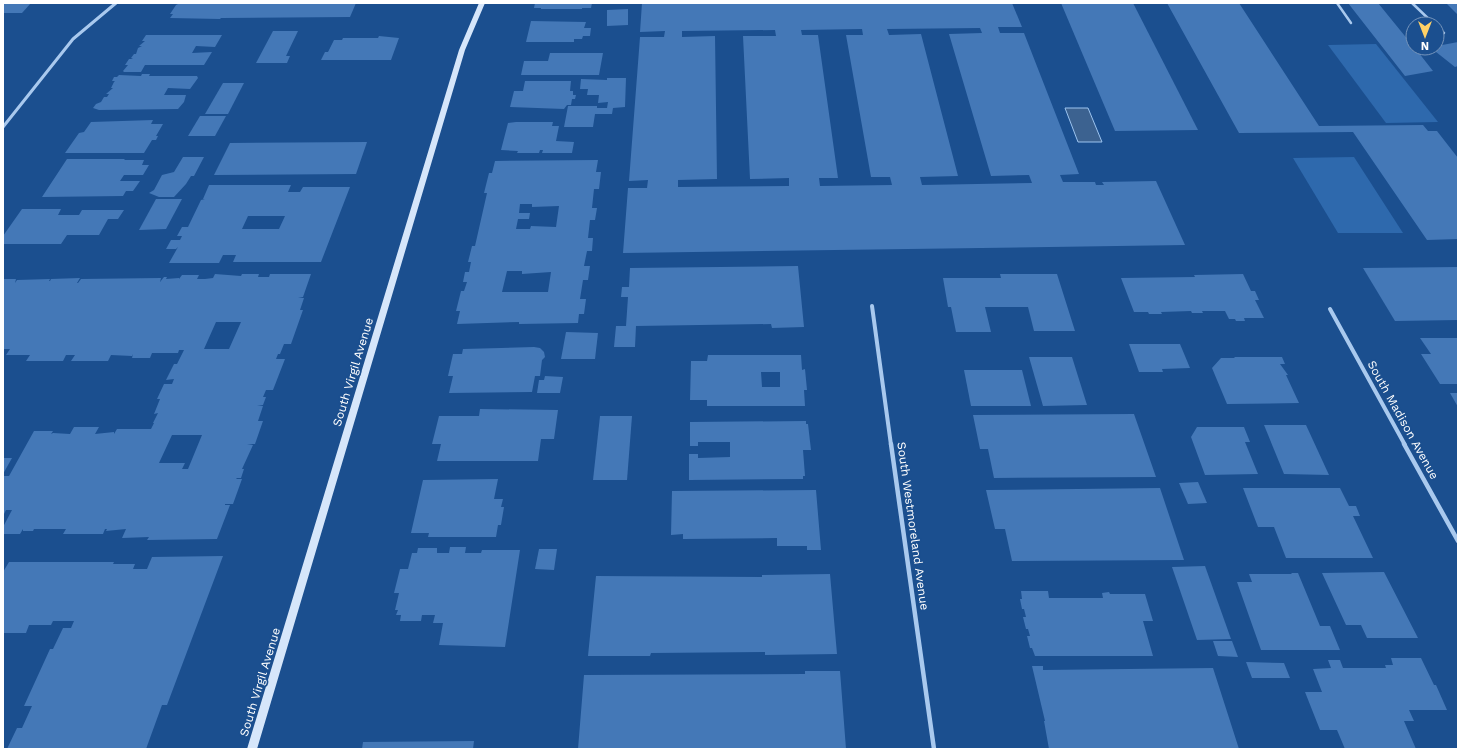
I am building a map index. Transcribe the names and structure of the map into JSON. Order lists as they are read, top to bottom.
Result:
{
  "streets": {
    "main road": ["South Virgil Avenue"],
    "street": ["South Madison Avenue", "South Westmoreland Avenue"]
  },
  "north": "bottom"
}
